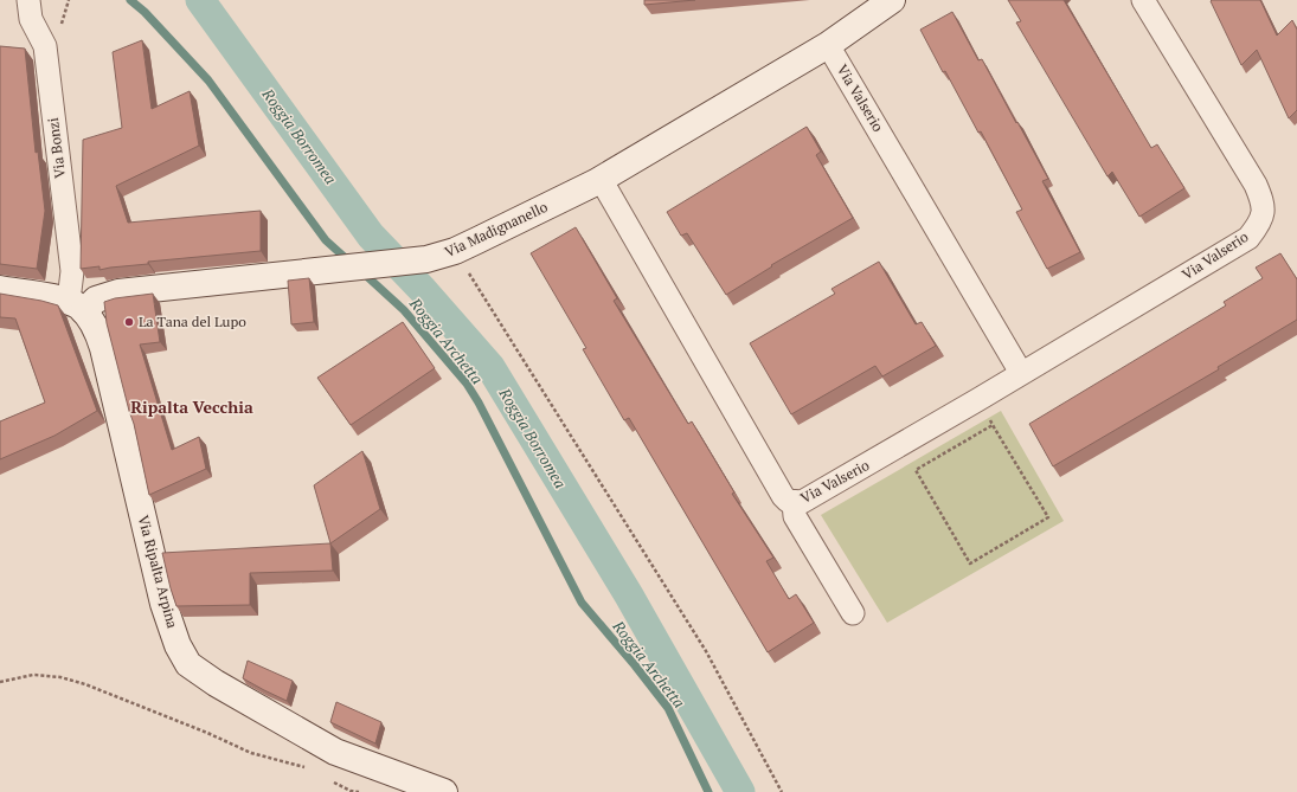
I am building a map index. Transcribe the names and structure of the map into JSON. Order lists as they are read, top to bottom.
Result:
{
  "streets": {
    "street": [
      "Via Valserio",
      "Via Bonzi",
      "Via Madignanello",
      "Via Ripalta Arpina"
    ]
  },
  "crossings": [
    ["Via Valserio", "Via Madignanello"],
    ["Via Bonzi", "Via Madignanello"],
    ["Via Bonzi", "Via Ripalta Arpina"],
    ["Via Madignanello", "Via Ripalta Arpina"]
  ],
  "districts": ["Ripalta Vecchia"],
  "water": ["Roggia Borromea", "Roggia Archetta"],
  "places": ["La Tana del Lupo"]
}
